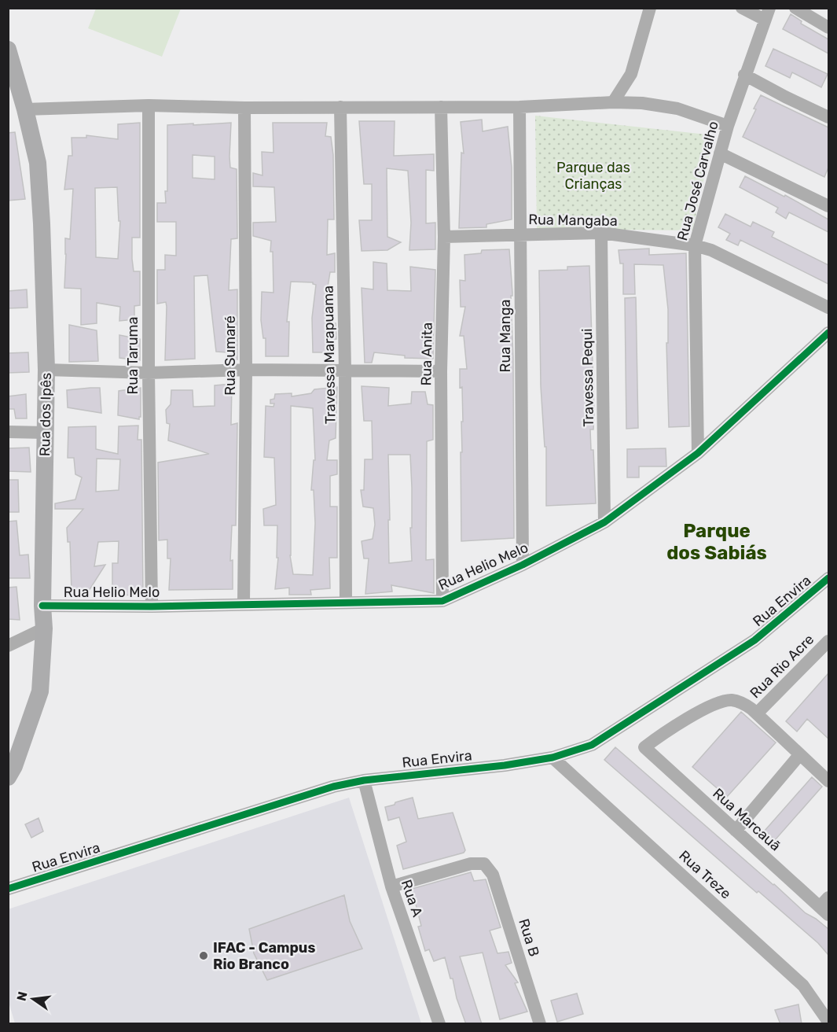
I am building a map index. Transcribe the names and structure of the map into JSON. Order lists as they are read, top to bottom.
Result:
{
  "streets": {
    "street": [
      "Rua José Carvalho",
      "Rua Mangaba",
      "Rua Manga",
      "Rua Anita",
      "Travessa Marapuama",
      "Rua Taruma",
      "Rua Sumaré",
      "Travessa Pequi",
      "Rua dos Ipês",
      "Rua Helio Melo",
      "Rua Envira",
      "Rua Rio Acre",
      "Rua Marcauã",
      "Rua Treze",
      "Rua A",
      "Rua B"
    ]
  },
  "crossings": [
    ["Rua José Carvalho", "Rua Mangaba"],
    ["Rua José Carvalho", "Rua Helio Melo"],
    ["Rua Mangaba", "Rua Manga"],
    ["Rua Mangaba", "Rua Anita"],
    ["Rua Mangaba", "Travessa Pequi"],
    ["Rua Manga", "Rua Helio Melo"],
    ["Rua Anita", "Rua Helio Melo"],
    ["Travessa Marapuama", "Rua Helio Melo"],
    ["Rua Taruma", "Rua Helio Melo"],
    ["Rua Sumaré", "Rua Helio Melo"],
    ["Travessa Pequi", "Rua Helio Melo"],
    ["Rua dos Ipês", "Rua Helio Melo"],
    ["Rua Envira", "Rua Treze"],
    ["Rua Envira", "Rua A"],
    ["Rua Rio Acre", "Rua Marcauã"],
    ["Rua A", "Rua B"]
  ],
  "districts": ["Parque dos Sabiás"],
  "parks": ["Parque das Crianças"],
  "places": ["IFAC - Campus Rio Branco"],
  "north": "left"
}
